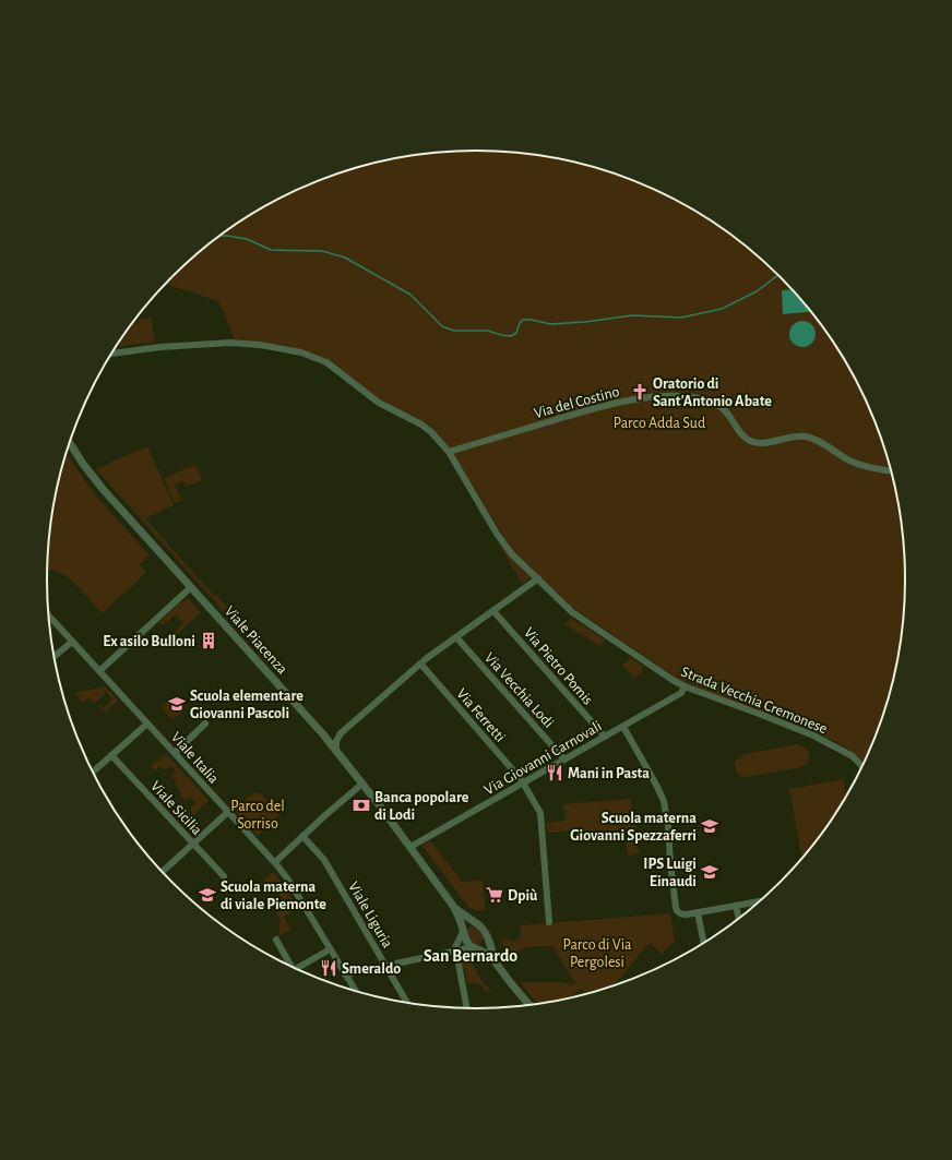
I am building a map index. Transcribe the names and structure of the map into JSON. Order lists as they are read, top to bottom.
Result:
{
  "streets": {
    "street": [
      "Via del Costino",
      "Viale Piacenza",
      "Via Pietro Pomis",
      "Via Vecchia Lodi",
      "Strada Vecchia Cremonese",
      "Via Ferretti",
      "Viale Italia",
      "Via Giovanni Carnovali",
      "Viale Sicilia",
      "Viale Liguria"
    ]
  },
  "crossings": [
    ["Via del Costino", "Strada Vecchia Cremonese"],
    ["Viale Piacenza", "Via Giovanni Carnovali"],
    ["Via Pietro Pomis", "Via Giovanni Carnovali"],
    ["Via Vecchia Lodi", "Via Giovanni Carnovali"],
    ["Strada Vecchia Cremonese", "Via Giovanni Carnovali"],
    ["Via Ferretti", "Via Giovanni Carnovali"]
  ],
  "districts": ["San Bernardo"],
  "parks": ["Parco Adda Sud", "Parco del Sorriso", "Parco di Via Pergolesi"],
  "places": {
    "church": ["Oratorio di Sant'Antonio Abate"],
    "building": ["Ex asilo Bulloni"],
    "school or university": [
      "Scuola elementare Giovanni Pascoli",
      "Scuola materna Giovanni Spezzaferri",
      "IPS Luigi Einaudi",
      "Scuola materna di viale Piemonte"
    ],
    "restaurant": ["Mani in Pasta", "Smeraldo"],
    "bank": ["Banca popolare di Lodi"],
    "supermarket": ["Dpiù"]
  }
}
